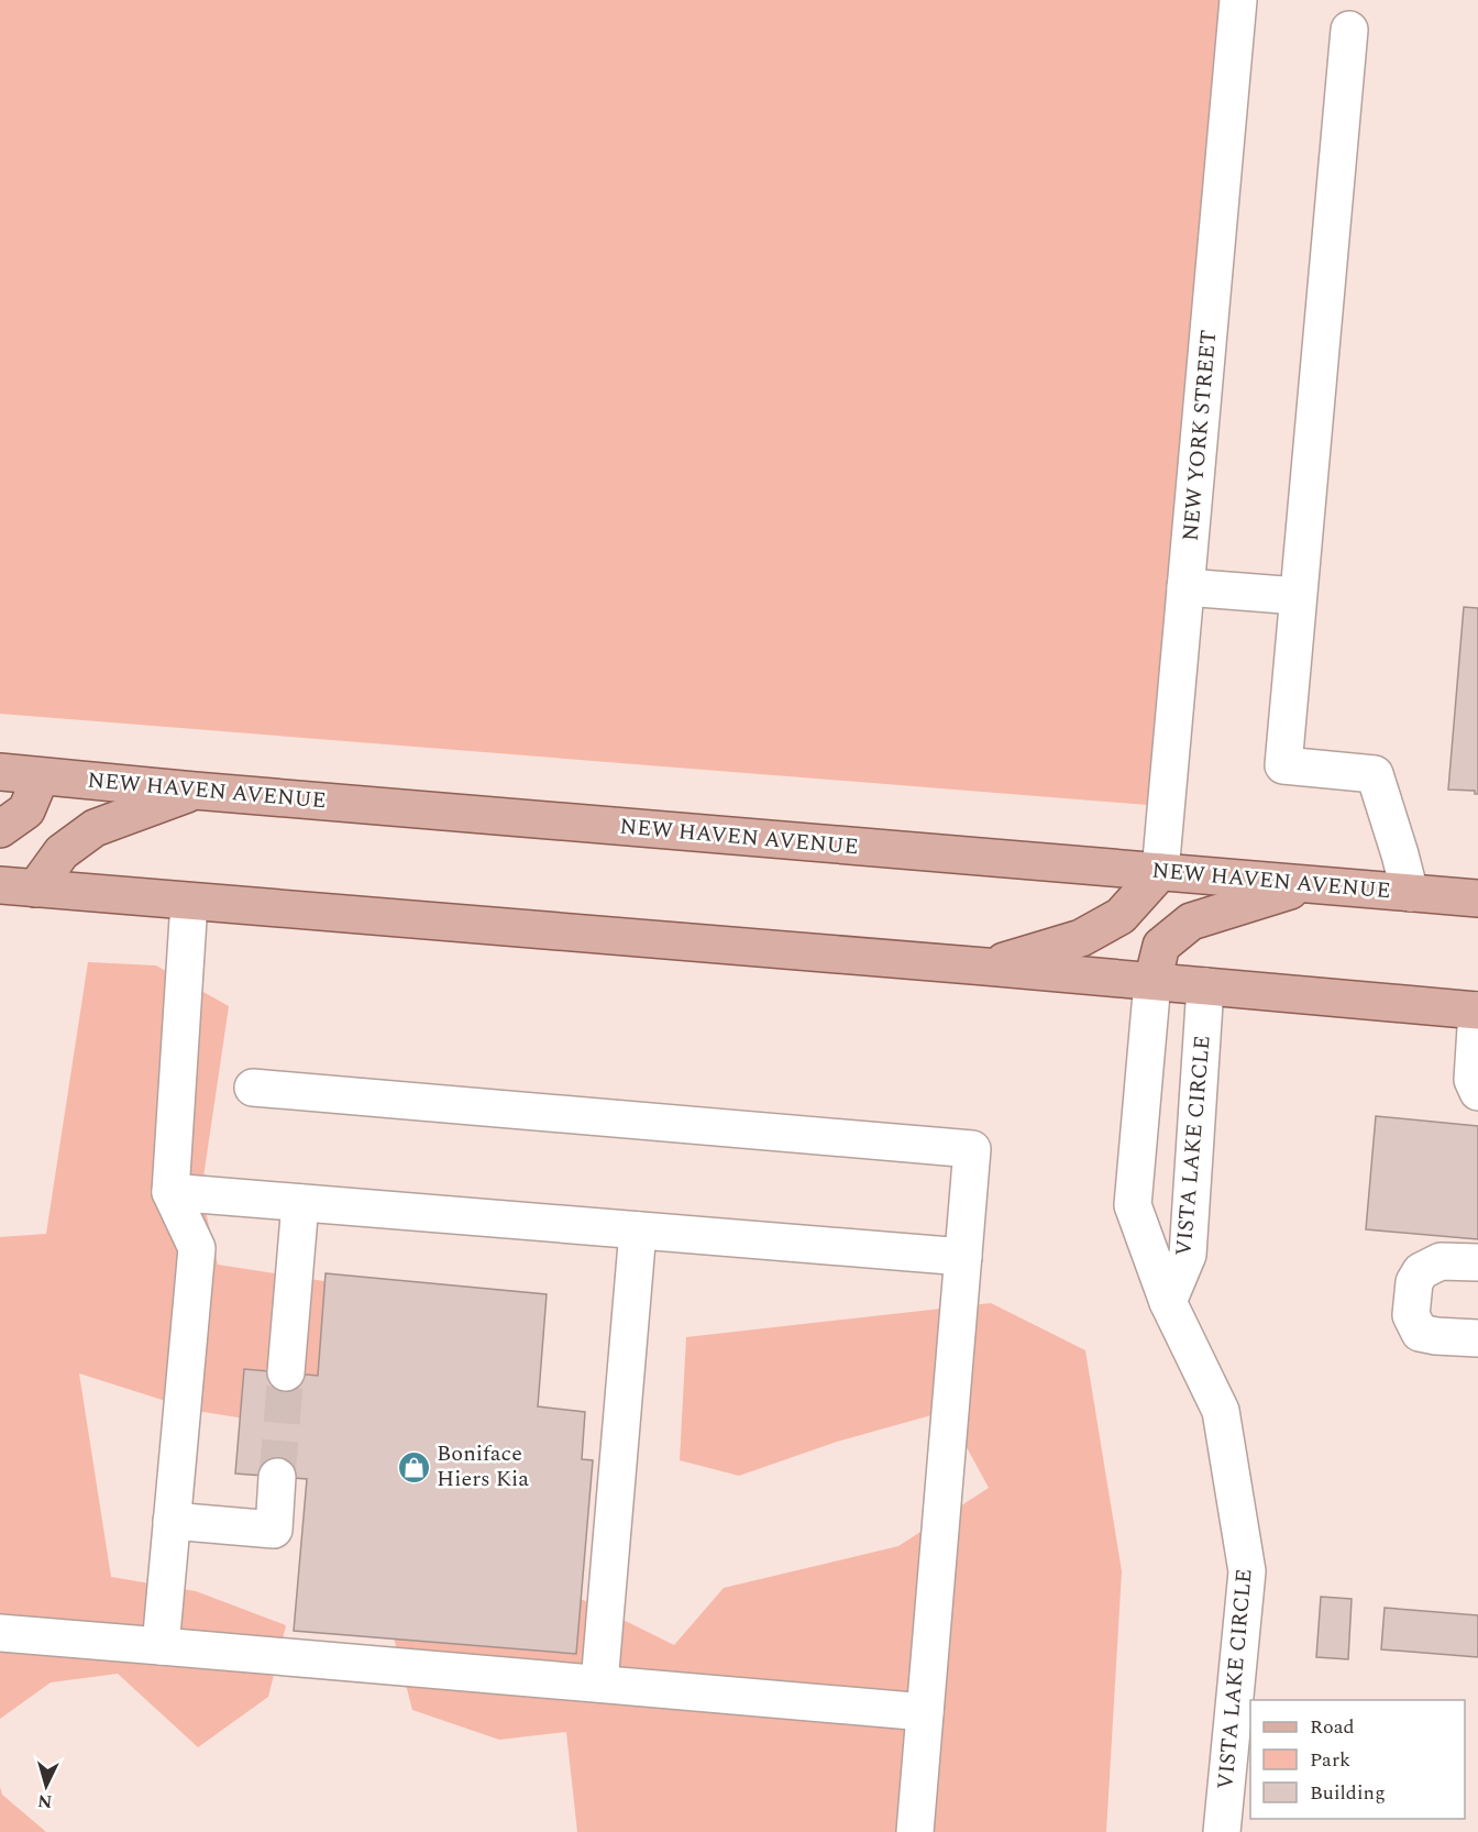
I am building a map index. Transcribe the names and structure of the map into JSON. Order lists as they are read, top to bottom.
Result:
{
  "streets": {
    "main road": ["NEW HAVEN AVENUE"],
    "street": ["NEW YORK STREET", "VISTA LAKE CIRCLE"]
  },
  "crossings": [
    ["NEW YORK STREET", "NEW HAVEN AVENUE"]
  ],
  "places": {
    "shop": ["Boniface Hiers Kia"]
  },
  "legend": ["Road", "Park", "Building"],
  "north": "bottom"
}
